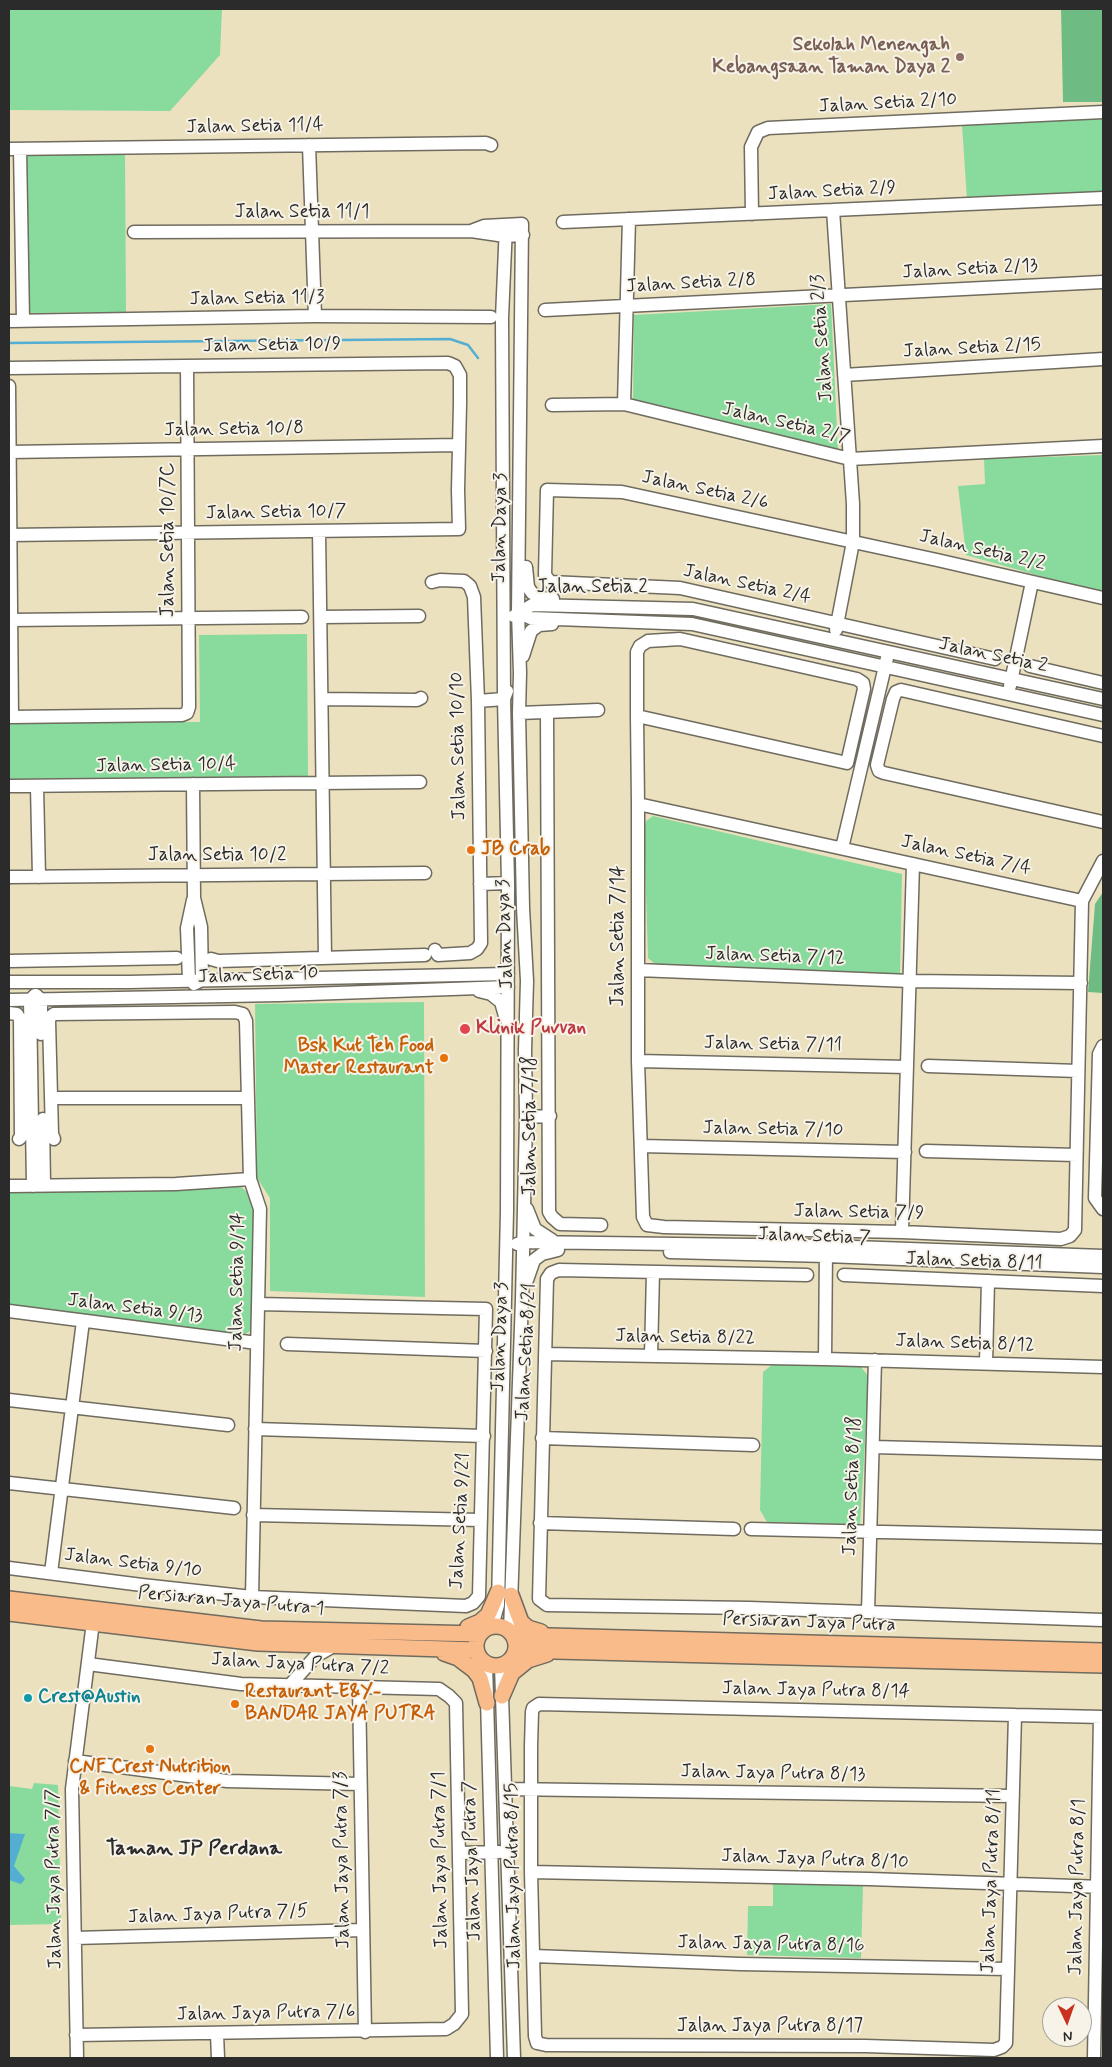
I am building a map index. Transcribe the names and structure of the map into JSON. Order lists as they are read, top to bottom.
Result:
{
  "streets": {
    "main road": ["Persiaran Jaya Putra 1", "Persiaran Jaya Putra"],
    "street": [
      "Jalan Setia 2/10",
      "Jalan Setia 11/4",
      "Jalan Setia 2/9",
      "Jalan Setia 11/1",
      "Jalan Setia 2/13",
      "Jalan Setia 2/8",
      "Jalan Setia 11/3",
      "Jalan Setia 2/3",
      "Jalan Setia 10/9",
      "Jalan Setia 2/15",
      "Jalan Setia 2/7",
      "Jalan Setia 10/8",
      "Jalan Setia 2/6",
      "Jalan Setia 10/7",
      "Jalan Daya 3",
      "Jalan Setia 10/7C",
      "Jalan Setia 2/2",
      "Jalan Setia 2/4",
      "Jalan Setia 2",
      "Jalan Setia 10/10",
      "Jalan Setia 10/4",
      "Jalan Setia 10/2",
      "Jalan Setia 7/4",
      "Jalan Setia 7/14",
      "Jalan Setia 7/12",
      "Jalan Setia 10",
      "Jalan Setia 7/11",
      "Jalan Setia 7/18",
      "Jalan Setia 7/10",
      "Jalan Setia 7/9",
      "Jalan Setia 7",
      "Jalan Setia 8/11",
      "Jalan Setia 9/14",
      "Jalan Setia 9/13",
      "Jalan Setia 8/22",
      "Jalan Setia 8/12",
      "Jalan Setia 8/21",
      "Jalan Setia 8/18",
      "Jalan Setia 9/21",
      "Jalan Setia 9/10",
      "Jalan Jaya Putra 7/2",
      "Jalan Jaya Putra 8/14",
      "Jalan Jaya Putra 8/13",
      "Jalan Jaya Putra 7/3",
      "Jalan Jaya Putra 7/1",
      "Jalan Jaya Putra 8/10",
      "Jalan Jaya Putra 7",
      "Jalan Jaya Putra 8/15",
      "Jalan Jaya Putra 7/7",
      "Jalan Jaya Putra 8/11",
      "Jalan Jaya Putra 8/1",
      "Jalan Jaya Putra 7/5",
      "Jalan Jaya Putra 8/16",
      "Jalan Jaya Putra 7/6",
      "Jalan Jaya Putra 8/17"
    ]
  },
  "crossings": [
    ["Jalan Setia 2/10", "Jalan Setia 2/9"],
    ["Jalan Setia 2/9", "Jalan Setia 2/3"],
    ["Jalan Setia 11/1", "Jalan Daya 3"],
    ["Jalan Setia 2/13", "Jalan Setia 2/8"],
    ["Jalan Setia 2/13", "Jalan Setia 2/3"],
    ["Jalan Setia 2/8", "Jalan Setia 2/3"],
    ["Jalan Setia 2/3", "Jalan Setia 2/15"],
    ["Jalan Setia 2/3", "Jalan Setia 2/7"],
    ["Jalan Setia 2/3", "Jalan Setia 2/6"],
    ["Jalan Setia 2/3", "Jalan Setia 2/2"],
    ["Jalan Setia 2/3", "Jalan Setia 2/4"],
    ["Jalan Setia 2/3", "Jalan Setia 2"],
    ["Jalan Setia 10/9", "Jalan Setia 10/8"],
    ["Jalan Setia 10/9", "Jalan Setia 10/7"],
    ["Jalan Setia 10/9", "Jalan Setia 10/7C"],
    ["Jalan Setia 10/8", "Jalan Setia 10/7"],
    ["Jalan Setia 10/8", "Jalan Setia 10/7C"],
    ["Jalan Setia 2/6", "Jalan Setia 2/2"],
    ["Jalan Setia 2/6", "Jalan Setia 2/4"],
    ["Jalan Setia 10/7", "Jalan Setia 10/7C"],
    ["Jalan Daya 3", "Jalan Setia 2"],
    ["Jalan Daya 3", "Jalan Setia 10"],
    ["Jalan Daya 3", "Jalan Setia 7"],
    ["Jalan Daya 3", "Persiaran Jaya Putra 1"],
    ["Jalan Daya 3", "Persiaran Jaya Putra"],
    ["Jalan Daya 3", "Jalan Jaya Putra 7"],
    ["Jalan Setia 7/4", "Jalan Setia 7/14"],
    ["Jalan Setia 7/14", "Jalan Setia 7/12"],
    ["Jalan Setia 7/14", "Jalan Setia 7/11"],
    ["Jalan Setia 7/14", "Jalan Setia 7/10"],
    ["Jalan Setia 7/14", "Jalan Setia 7/9"],
    ["Jalan Setia 9/14", "Jalan Setia 9/13"],
    ["Jalan Setia 9/14", "Jalan Setia 9/21"],
    ["Jalan Setia 9/14", "Jalan Setia 9/10"],
    ["Jalan Setia 8/22", "Jalan Setia 8/12"],
    ["Jalan Setia 8/22", "Jalan Setia 8/21"],
    ["Jalan Setia 8/12", "Jalan Setia 8/18"],
    ["Jalan Setia 8/21", "Jalan Setia 8/18"],
    ["Jalan Setia 9/21", "Jalan Setia 9/10"],
    ["Persiaran Jaya Putra 1", "Persiaran Jaya Putra"],
    ["Persiaran Jaya Putra 1", "Jalan Jaya Putra 7"],
    ["Persiaran Jaya Putra 1", "Jalan Jaya Putra 7/7"],
    ["Persiaran Jaya Putra", "Jalan Jaya Putra 7"],
    ["Jalan Jaya Putra 7/2", "Jalan Jaya Putra 7/3"],
    ["Jalan Jaya Putra 7/2", "Jalan Jaya Putra 7/1"],
    ["Jalan Jaya Putra 7/2", "Jalan Jaya Putra 7/7"],
    ["Jalan Jaya Putra 8/14", "Jalan Jaya Putra 8/15"],
    ["Jalan Jaya Putra 8/14", "Jalan Jaya Putra 8/11"],
    ["Jalan Jaya Putra 8/14", "Jalan Jaya Putra 8/1"],
    ["Jalan Jaya Putra 8/13", "Jalan Jaya Putra 8/15"],
    ["Jalan Jaya Putra 8/13", "Jalan Jaya Putra 8/11"],
    ["Jalan Jaya Putra 7/3", "Jalan Jaya Putra 7/5"],
    ["Jalan Jaya Putra 7/3", "Jalan Jaya Putra 7/6"],
    ["Jalan Jaya Putra 7/1", "Jalan Jaya Putra 7/6"],
    ["Jalan Jaya Putra 8/10", "Jalan Jaya Putra 8/15"],
    ["Jalan Jaya Putra 8/10", "Jalan Jaya Putra 8/11"],
    ["Jalan Jaya Putra 8/10", "Jalan Jaya Putra 8/1"],
    ["Jalan Jaya Putra 8/15", "Jalan Jaya Putra 8/16"],
    ["Jalan Jaya Putra 8/15", "Jalan Jaya Putra 8/17"],
    ["Jalan Jaya Putra 7/7", "Jalan Jaya Putra 7/5"],
    ["Jalan Jaya Putra 7/7", "Jalan Jaya Putra 7/6"],
    ["Jalan Jaya Putra 8/11", "Jalan Jaya Putra 8/16"],
    ["Jalan Jaya Putra 8/11", "Jalan Jaya Putra 8/17"]
  ],
  "districts": ["Taman JP Perdana"],
  "places": [
    "Sekolah Menengah Kebangsaan Taman Daya 2",
    "JB Crab",
    "Klinik Puvvan",
    "Bsk Kut Teh Food Master Restaurant",
    "Crest@Austin",
    "Restaurant E&Y- BANDAR JAYA PUTRA",
    "CNF Crest Nutrition & Fitness Center"
  ],
  "north": "bottom"
}
